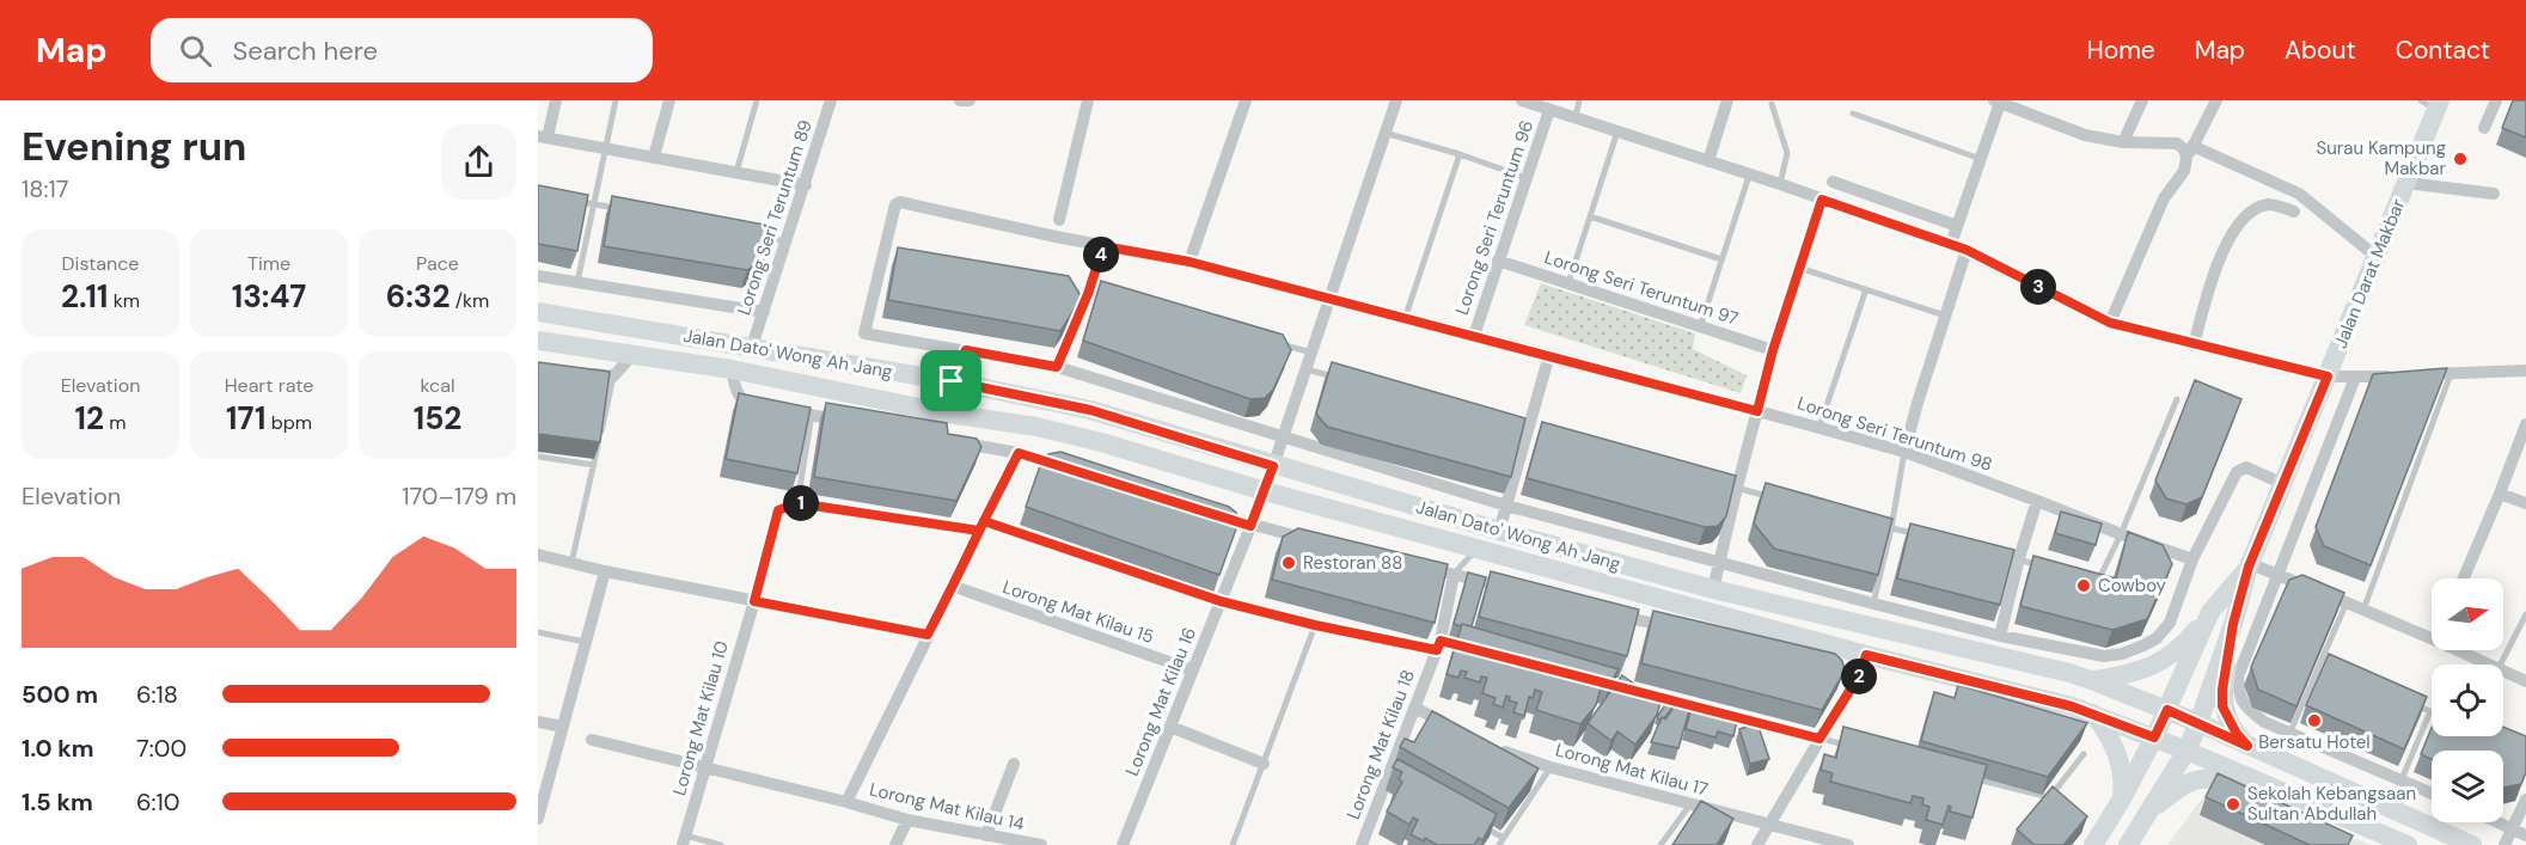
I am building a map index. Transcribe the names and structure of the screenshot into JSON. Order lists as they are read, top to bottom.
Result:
{
  "streets": {
    "main road": ["Jalan Darat Makbar", "Jalan Dato' Wong Ah Jang"],
    "street": [
      "Lorong Seri Teruntum 89",
      "Lorong Seri Teruntum 96",
      "Lorong Seri Teruntum 97",
      "Lorong Seri Teruntum 98",
      "Lorong Mat Kilau 15",
      "Lorong Mat Kilau 16",
      "Lorong Mat Kilau 10",
      "Lorong Mat Kilau 18",
      "Lorong Mat Kilau 17",
      "Lorong Mat Kilau 14"
    ]
  },
  "crossings": [
    ["Lorong Seri Teruntum 89", "Jalan Dato' Wong Ah Jang"],
    ["Lorong Seri Teruntum 96", "Lorong Seri Teruntum 97"],
    ["Lorong Seri Teruntum 96", "Lorong Seri Teruntum 98"],
    ["Jalan Darat Makbar", "Jalan Dato' Wong Ah Jang"],
    ["Jalan Dato' Wong Ah Jang", "Lorong Mat Kilau 16"],
    ["Lorong Seri Teruntum 98", "Lorong Mat Kilau 16"],
    ["Lorong Mat Kilau 15", "Lorong Mat Kilau 16"],
    ["Lorong Mat Kilau 10", "Lorong Mat Kilau 14"]
  ],
  "places": [
    "Surau Kampung Makbar",
    "Restoran 88",
    "Cowboy",
    "Bersatu Hotel",
    "Sekolah Kebangsaan Sultan Abdullah"
  ],
  "north": "right",
  "page": {
    "header": "Map",
    "search": "Search here",
    "nav": [
      "Home",
      "Map",
      "About",
      "Contact"
    ],
    "heading": ["Evening run", "18:17"],
    "stats": [
      ["Distance", "2.11 km"],
      ["Time", "13:47"],
      ["Pace", "6:32 /km"],
      ["Elevation", "12 m"],
      ["Heart rate", "171 bpm"],
      ["kcal", "152"]
    ],
    "pins": [
      "4",
      "3",
      "1",
      "2"
    ],
    "chart": ["Elevation", "170–179 m"],
    "list": [
      {
        "name": "500 m",
        "note": "6:18"
      },
      {
        "name": "1.0 km",
        "note": "7:00"
      },
      {
        "name": "1.5 km",
        "note": "6:10"
      }
    ]
  }
}
